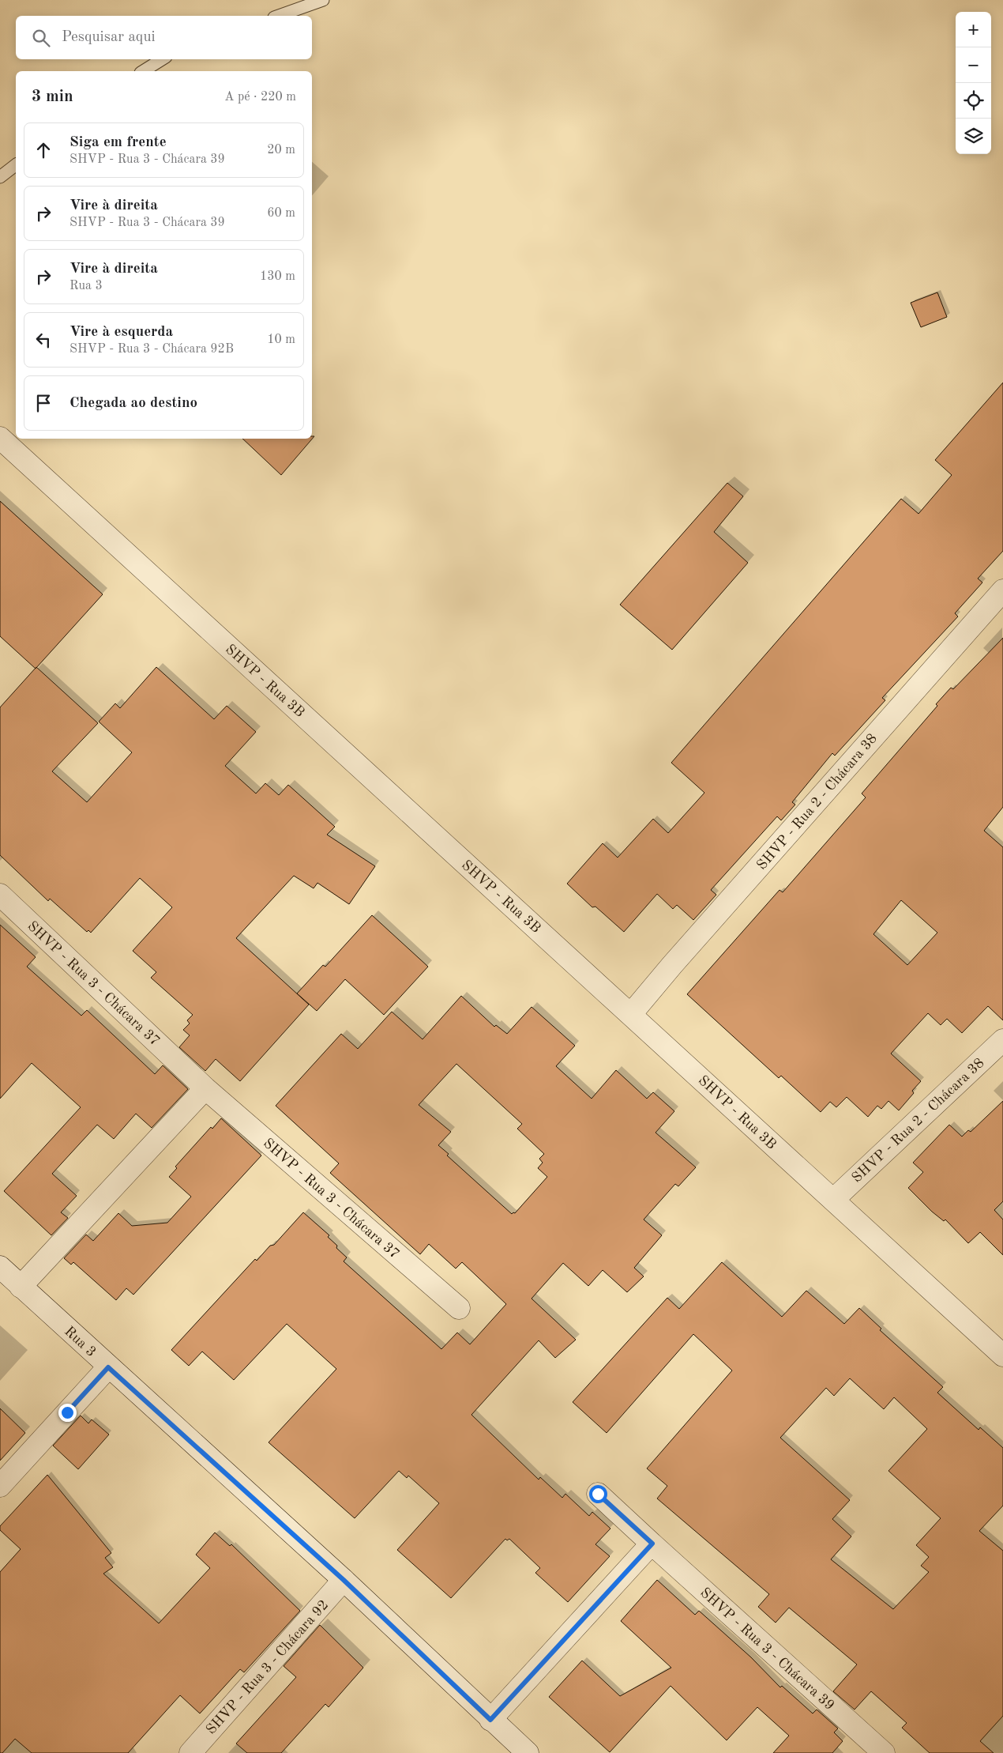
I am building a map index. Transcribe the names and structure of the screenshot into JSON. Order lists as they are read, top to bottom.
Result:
{
  "streets": {
    "street": [
      "SHVP - Rua 3B",
      "SHVP - Rua 2 - Chácara 38",
      "SHVP - Rua 3 - Chácara 37",
      "Rua 3",
      "SHVP - Rua 3 - Chácara 39",
      "SHVP - Rua 3 - Chácara 92"
    ]
  },
  "crossings": [
    ["SHVP - Rua 3B", "SHVP - Rua 2 - Chácara 38"],
    ["Rua 3", "SHVP - Rua 3 - Chácara 92"]
  ],
  "page": {
    "map_buttons": ["+", "−"],
    "search": "Pesquisar aqui",
    "heading": ["3 min", "A pé · 220 m"],
    "list": [
      ["Siga em frente", "SHVP - Rua 3 - Chácara 39", "20 m"],
      ["Vire à direita", "SHVP - Rua 3 - Chácara 39", "60 m"],
      ["Vire à direita", "Rua 3", "130 m"],
      ["Vire à esquerda", "SHVP - Rua 3 - Chácara 92B", "10 m"],
      "Chegada ao destino"
    ]
  }
}
